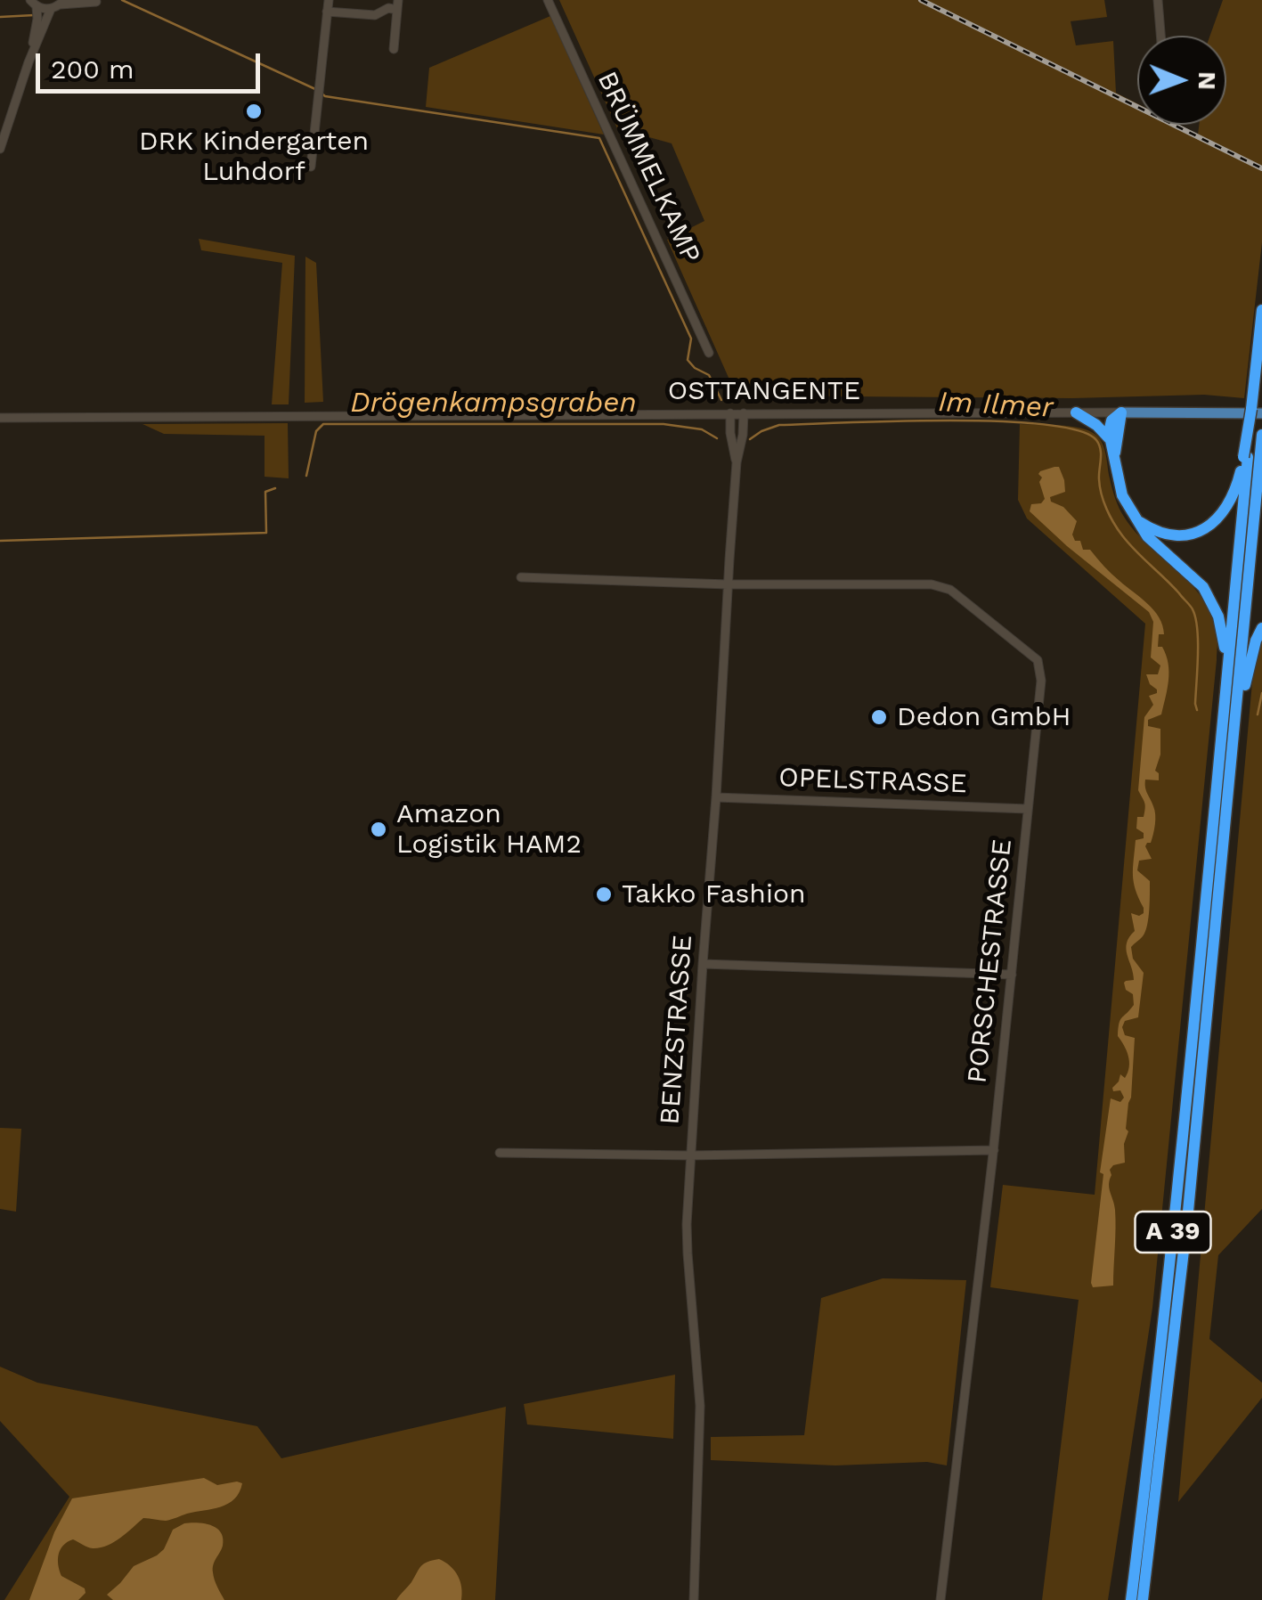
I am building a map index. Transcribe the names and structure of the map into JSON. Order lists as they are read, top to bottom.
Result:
{
  "streets": {
    "highway": ["A 39"],
    "main road": ["OSTTANGENTE"],
    "street": [
      "BRÜMMELKAMP",
      "OPELSTRASSE",
      "PORSCHESTRASSE",
      "BENZSTRASSE"
    ]
  },
  "crossings": [
    ["OSTTANGENTE", "BENZSTRASSE"],
    ["OPELSTRASSE", "PORSCHESTRASSE"],
    ["OPELSTRASSE", "BENZSTRASSE"],
    ["PORSCHESTRASSE", "BENZSTRASSE"]
  ],
  "water": ["Drögenkampsgraben", "Im Ilmer"],
  "places": [
    "DRK Kindergarten Luhdorf",
    "Dedon GmbH",
    "Amazon Logistik HAM2",
    "Takko Fashion"
  ],
  "scale_bar": "200 m",
  "north": "right"
}
